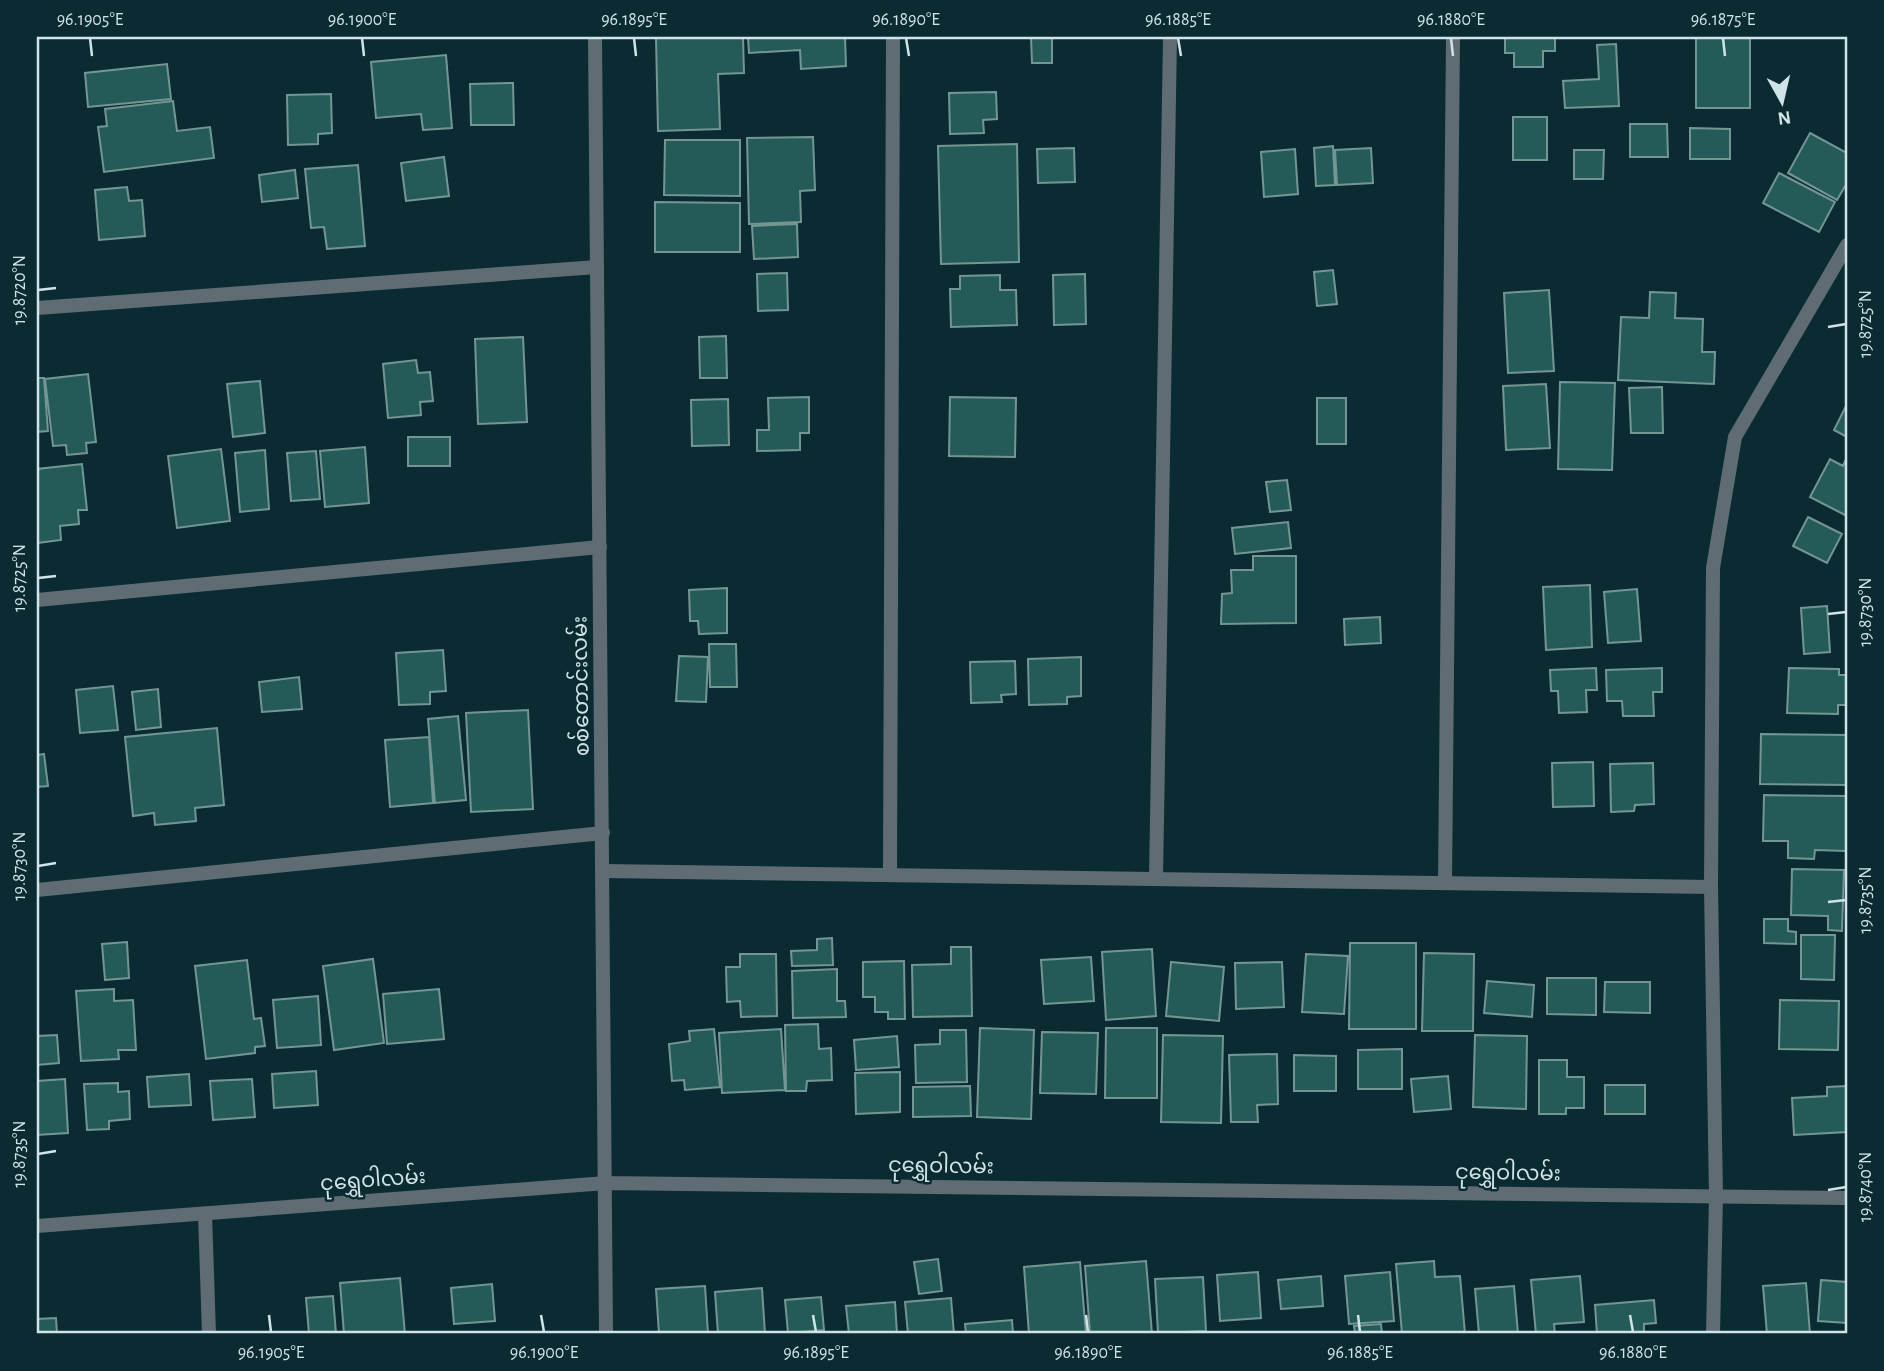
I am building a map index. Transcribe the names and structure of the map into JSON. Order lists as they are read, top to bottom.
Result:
{
  "streets": {
    "street": ["စစ်တောင်းလမ်း", "ငုရွှေဝါလမ်း"]
  },
  "crossings": [
    ["စစ်တောင်းလမ်း", "ငုရွှေဝါလမ်း"]
  ],
  "north": "bottom",
  "coordinates": [
    "96.1905°E",
    "96.1900°E",
    "96.1895°E",
    "96.1890°E",
    "96.1885°E",
    "96.1880°E",
    "96.1875°E",
    "19.8720°N",
    "19.8725°N",
    "19.8730°N",
    "19.8735°N",
    "19.8740°N"
  ]
}
